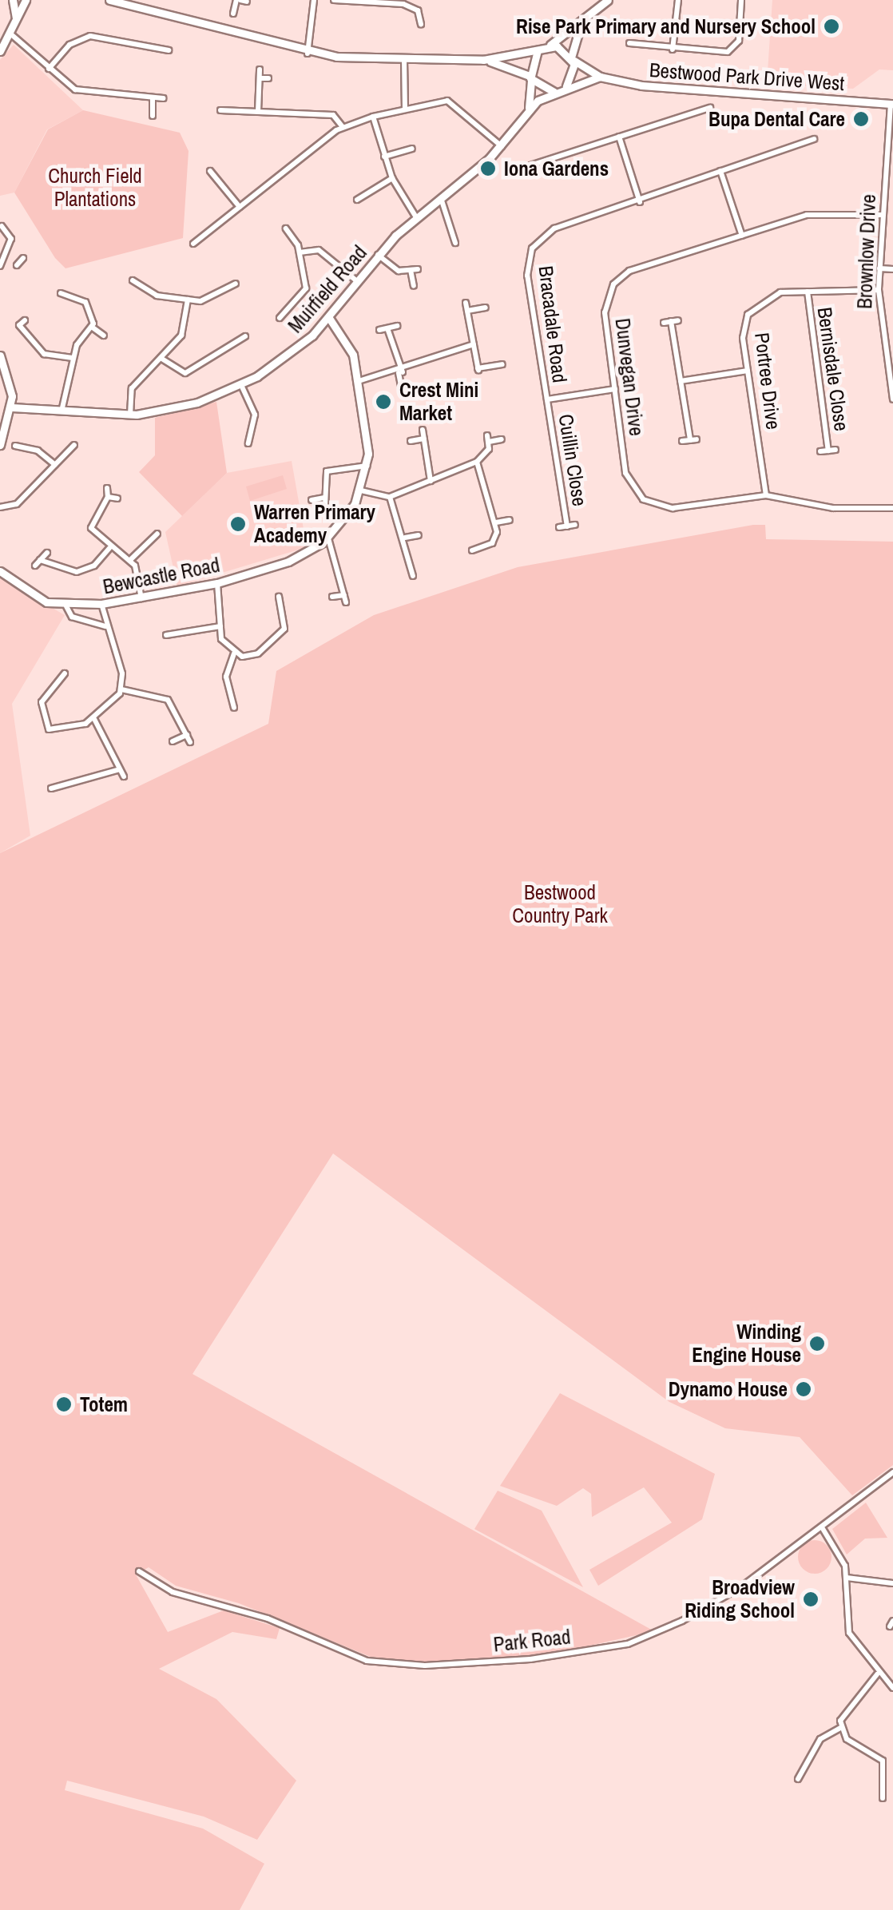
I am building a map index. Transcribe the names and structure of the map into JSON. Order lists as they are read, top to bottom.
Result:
{
  "streets": {
    "street": [
      "Bestwood Park Drive West",
      "Brownlow Drive",
      "Muirfield Road",
      "Bracadale Road",
      "Bernisdale Close",
      "Dunvegan Drive",
      "Portree Drive",
      "Cuillin Close",
      "Bewcastle Road",
      "Park Road"
    ]
  },
  "crossings": [
    ["Bestwood Park Drive West", "Brownlow Drive"],
    ["Bestwood Park Drive West", "Muirfield Road"],
    ["Brownlow Drive", "Dunvegan Drive"],
    ["Brownlow Drive", "Portree Drive"],
    ["Muirfield Road", "Bewcastle Road"],
    ["Bracadale Road", "Dunvegan Drive"],
    ["Bracadale Road", "Cuillin Close"],
    ["Bernisdale Close", "Portree Drive"],
    ["Dunvegan Drive", "Portree Drive"]
  ],
  "parks": ["Church Field Plantations", "Bestwood Country Park"],
  "places": [
    "Rise Park Primary and Nursery School",
    "Bupa Dental Care",
    "Iona Gardens",
    "Crest Mini Market",
    "Warren Primary Academy",
    "Winding Engine House",
    "Dynamo House",
    "Totem",
    "Broadview Riding School"
  ]
}
